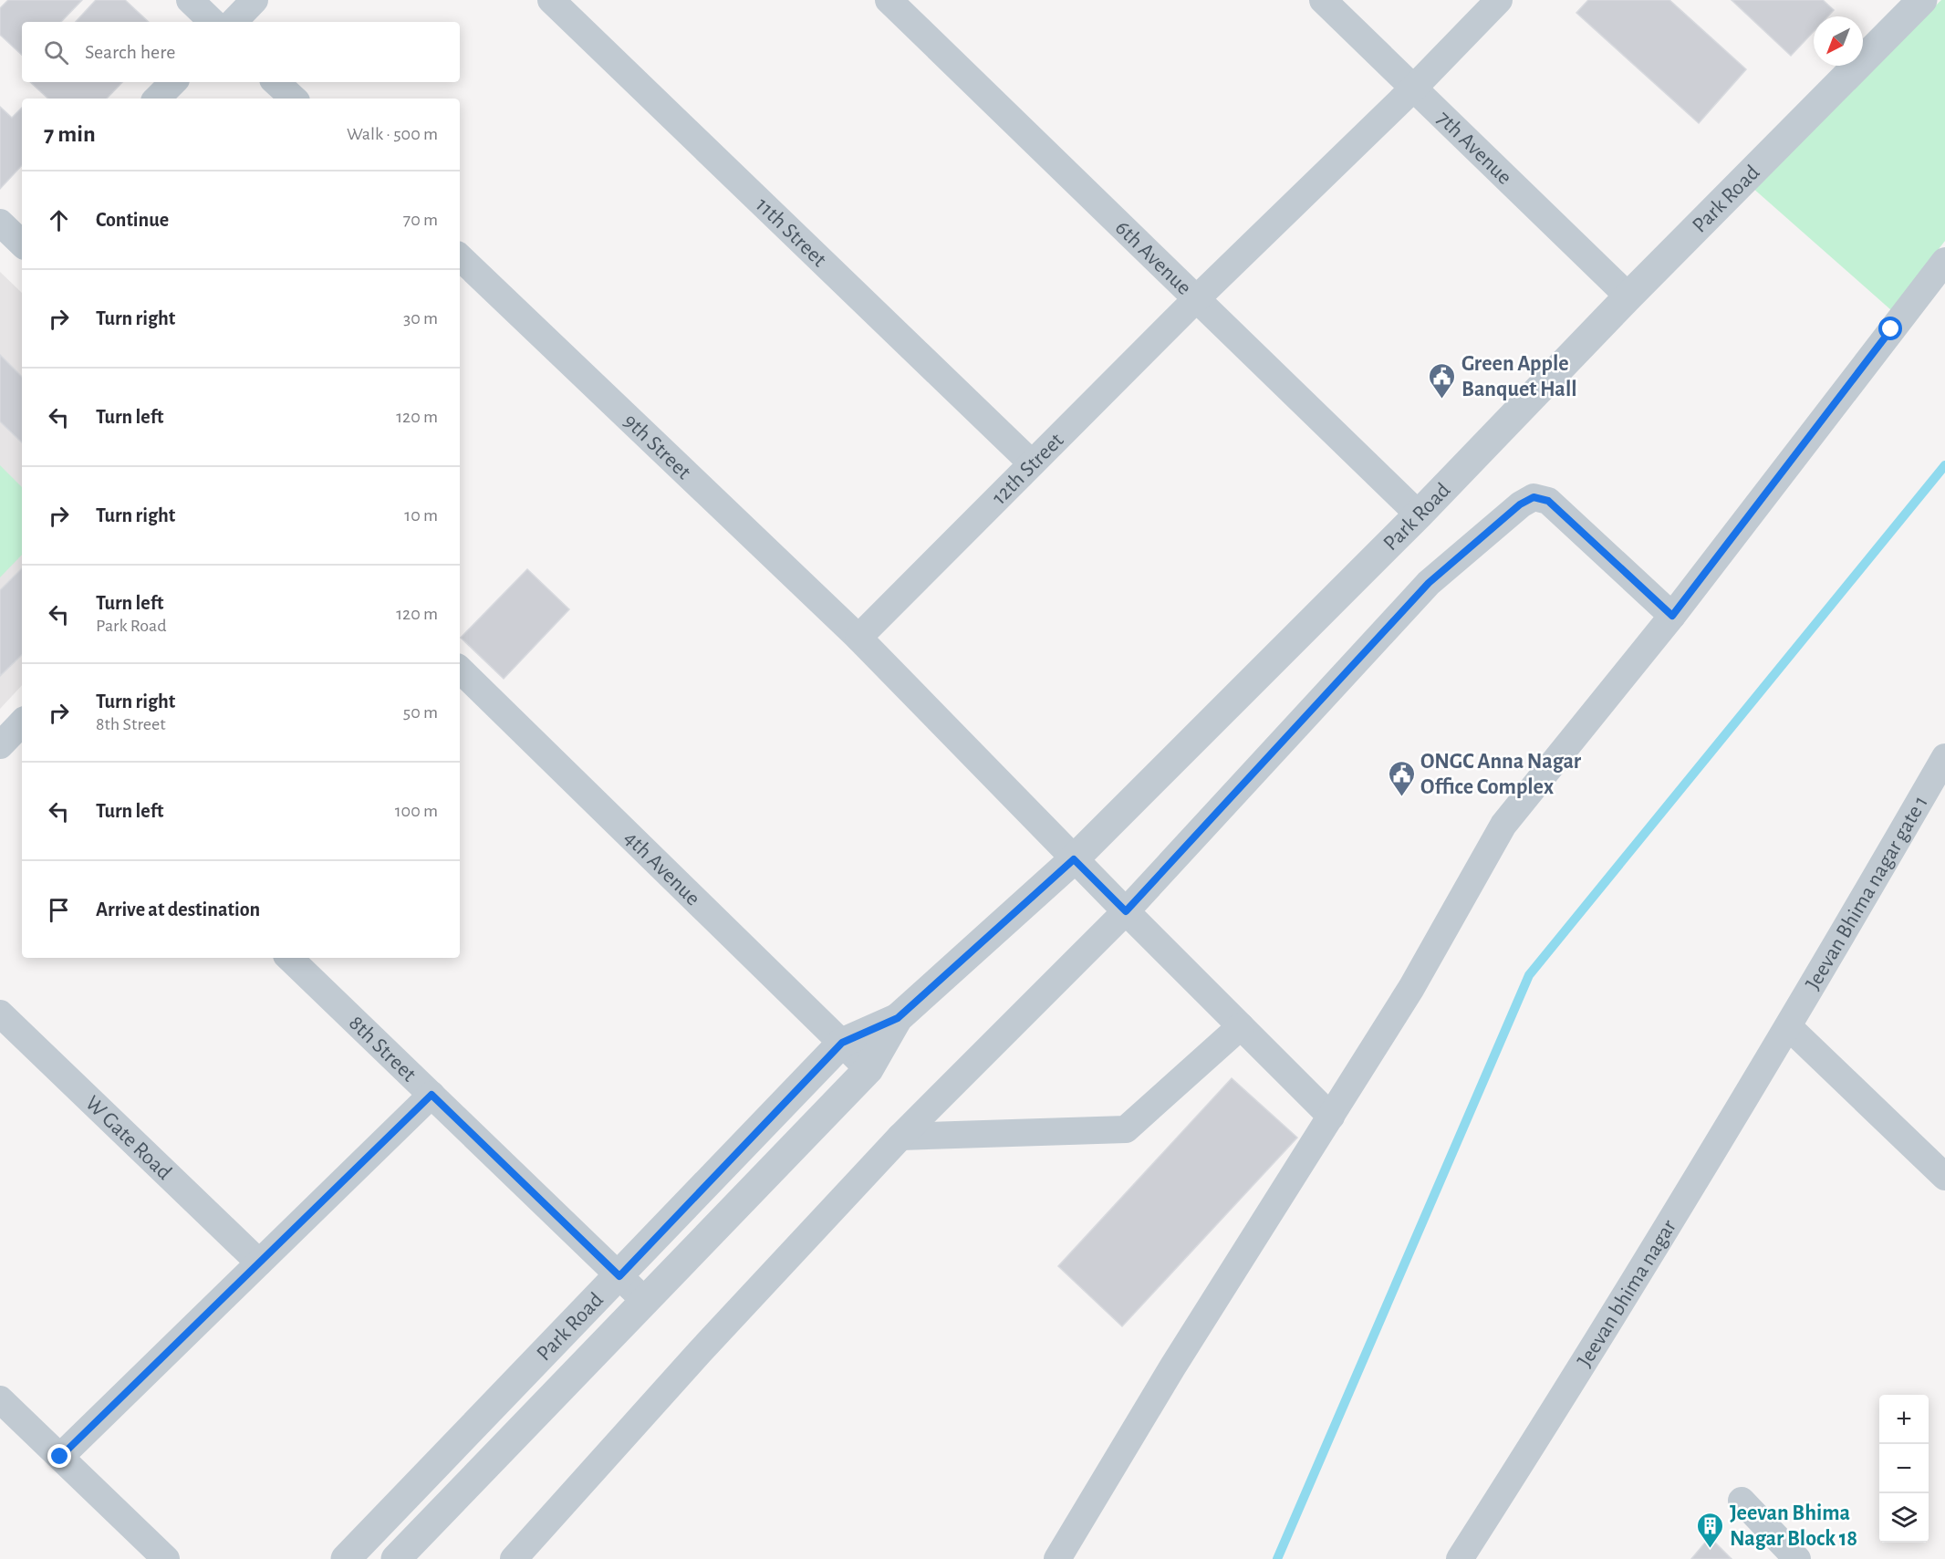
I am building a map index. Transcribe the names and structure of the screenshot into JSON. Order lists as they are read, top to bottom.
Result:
{
  "streets": {
    "street": [
      "7th Avenue",
      "Park Road",
      "11th Street",
      "6th Avenue",
      "9th Street",
      "12th Street",
      "4th Avenue",
      "Jeevan Bhima nagar gate 1",
      "8th Street",
      "W Gate Road",
      "Jeevan bhima nagar"
    ]
  },
  "crossings": [
    ["7th Avenue", "Park Road"],
    ["7th Avenue", "12th Street"],
    ["Park Road", "6th Avenue"],
    ["Park Road", "9th Street"],
    ["Park Road", "4th Avenue"],
    ["Park Road", "8th Street"],
    ["11th Street", "12th Street"],
    ["6th Avenue", "12th Street"],
    ["9th Street", "12th Street"],
    ["Jeevan Bhima nagar gate 1", "Jeevan bhima nagar"]
  ],
  "places": {
    "public building": ["Green Apple Banquet Hall", "ONGC Anna Nagar Office Complex"],
    "building": ["Jeevan Bhima Nagar Block 18"]
  },
  "north": "bottom left",
  "page": {
    "search": "Search here",
    "heading": ["7 min", "Walk · 500 m"],
    "list": [
      ["Continue", "70 m"],
      ["Turn right", "30 m"],
      ["Turn left", "120 m"],
      ["Turn right", "10 m"],
      ["Turn left", "Park Road", "120 m"],
      ["Turn right", "8th Street", "50 m"],
      ["Turn left", "100 m"],
      "Arrive at destination"
    ],
    "map_buttons": ["+", "−"]
  }
}
